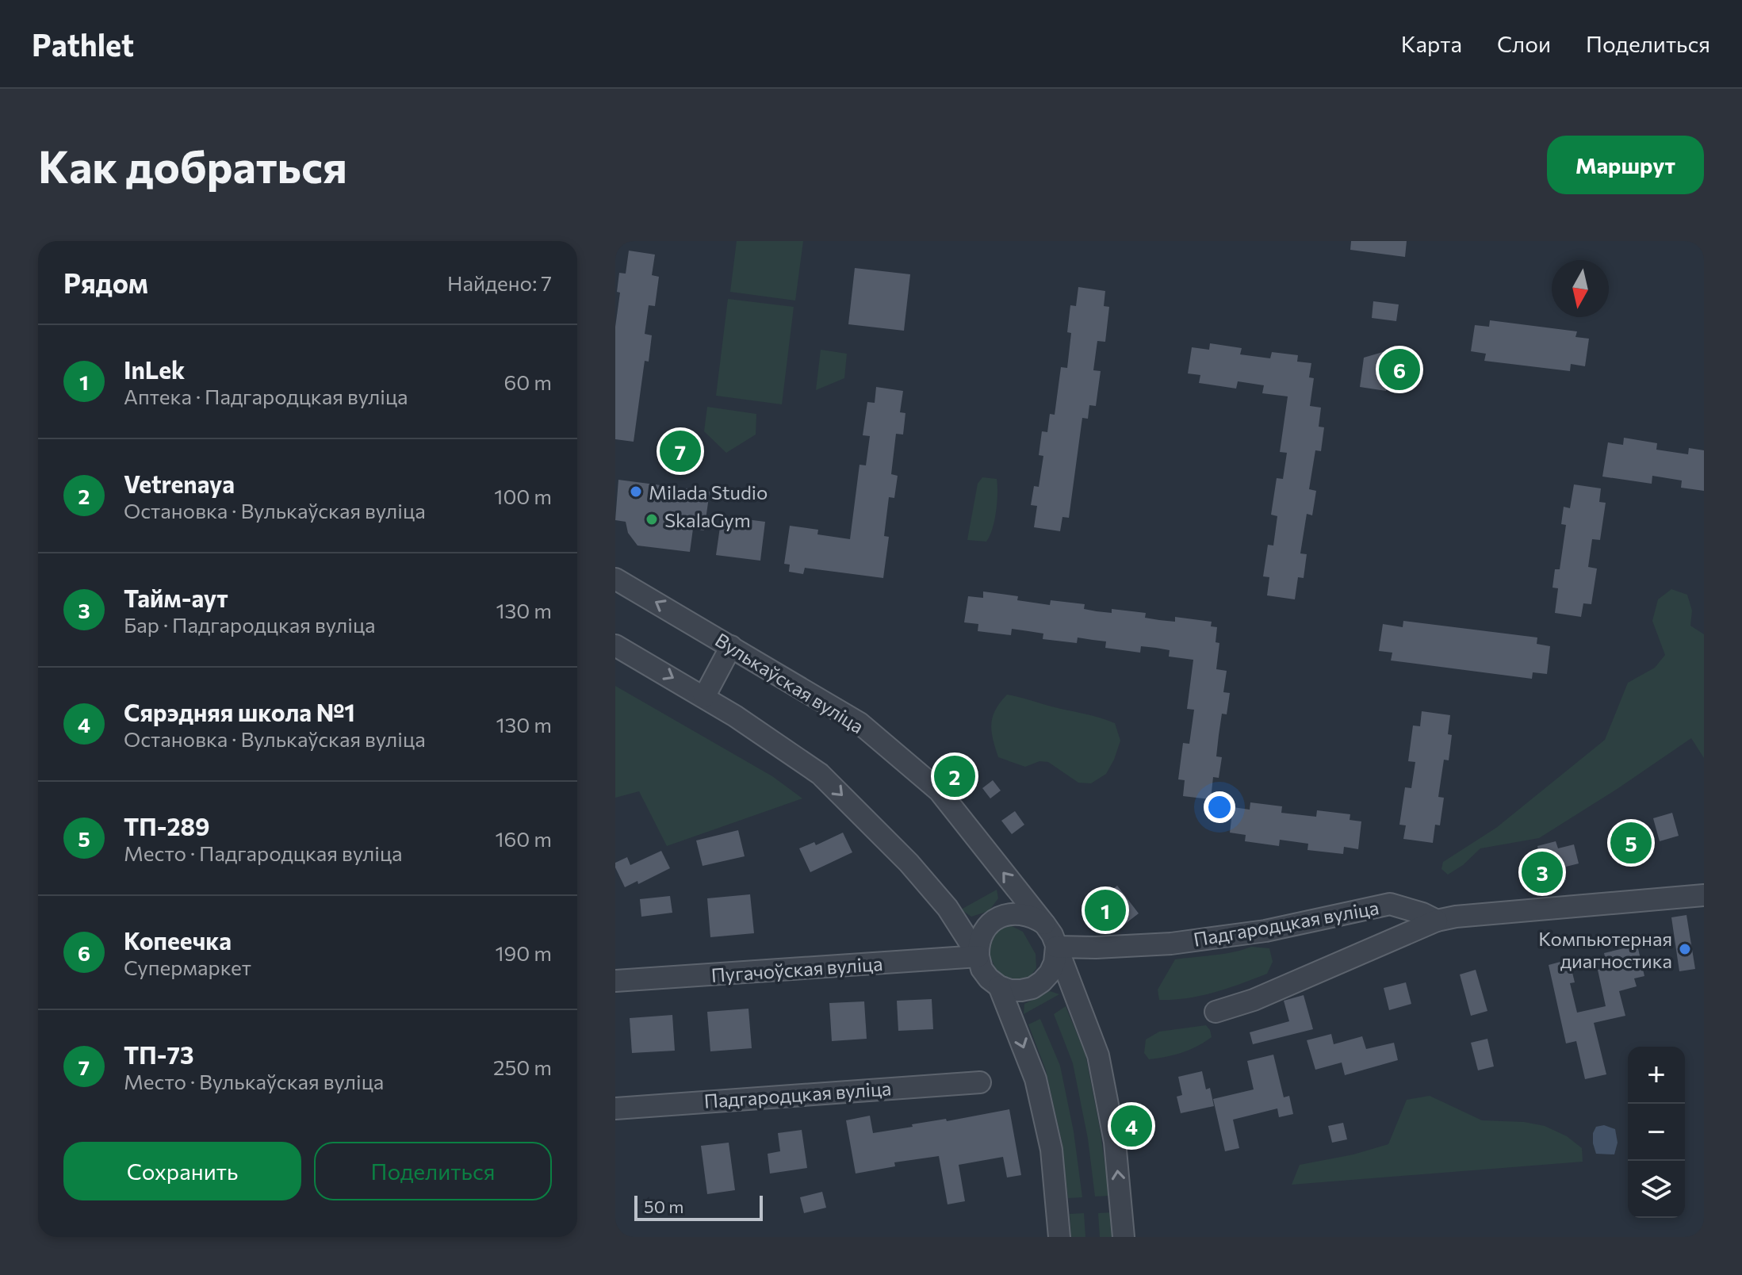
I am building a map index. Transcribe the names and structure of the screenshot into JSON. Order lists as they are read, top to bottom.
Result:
{
  "streets": {
    "street": ["Вулькаўская вуліца", "Падгародцкая вуліца", "Пугачоўская вуліца"]
  },
  "crossings": [
    ["Вулькаўская вуліца", "Падгародцкая вуліца"],
    ["Вулькаўская вуліца", "Пугачоўская вуліца"],
    ["Падгародцкая вуліца", "Пугачоўская вуліца"]
  ],
  "places": ["Milada Studio", "SkalaGym", "Компьютерная диагностика"],
  "scale_bar": "50 m",
  "north": "bottom",
  "page": {
    "header": "Pathlet",
    "nav": ["Карта", "Слои", "Поделиться"],
    "buttons": [
      "Маршрут",
      ["Сохранить", "Поделиться"]
    ],
    "title": "Как добраться",
    "heading": ["Рядом", "Найдено: 7"],
    "list": [
      {
        "mark": "1",
        "name": "InLek",
        "note": "Аптека · Падгародцкая вуліца",
        "value": "60 m"
      },
      {
        "mark": "2",
        "name": "Vetrenaya",
        "note": "Остановка · Вулькаўская вуліца",
        "value": "100 m"
      },
      {
        "mark": "3",
        "name": "Тайм-аут",
        "note": "Бар · Падгародцкая вуліца",
        "value": "130 m"
      },
      {
        "mark": "4",
        "name": "Сярэдняя школа №1",
        "note": "Остановка · Вулькаўская вуліца",
        "value": "130 m"
      },
      {
        "mark": "5",
        "name": "ТП-289",
        "note": "Место · Падгародцкая вуліца",
        "value": "160 m"
      },
      {
        "mark": "6",
        "name": "Копеечка",
        "note": "Супермаркет",
        "value": "190 m"
      },
      {
        "mark": "7",
        "name": "ТП-73",
        "note": "Место · Вулькаўская вуліца",
        "value": "250 m"
      }
    ],
    "pins": [
      "6",
      "7",
      "2",
      "5",
      "3",
      "1",
      "4"
    ],
    "map_buttons": ["+", "−"],
    "scale": "50 m"
  }
}
